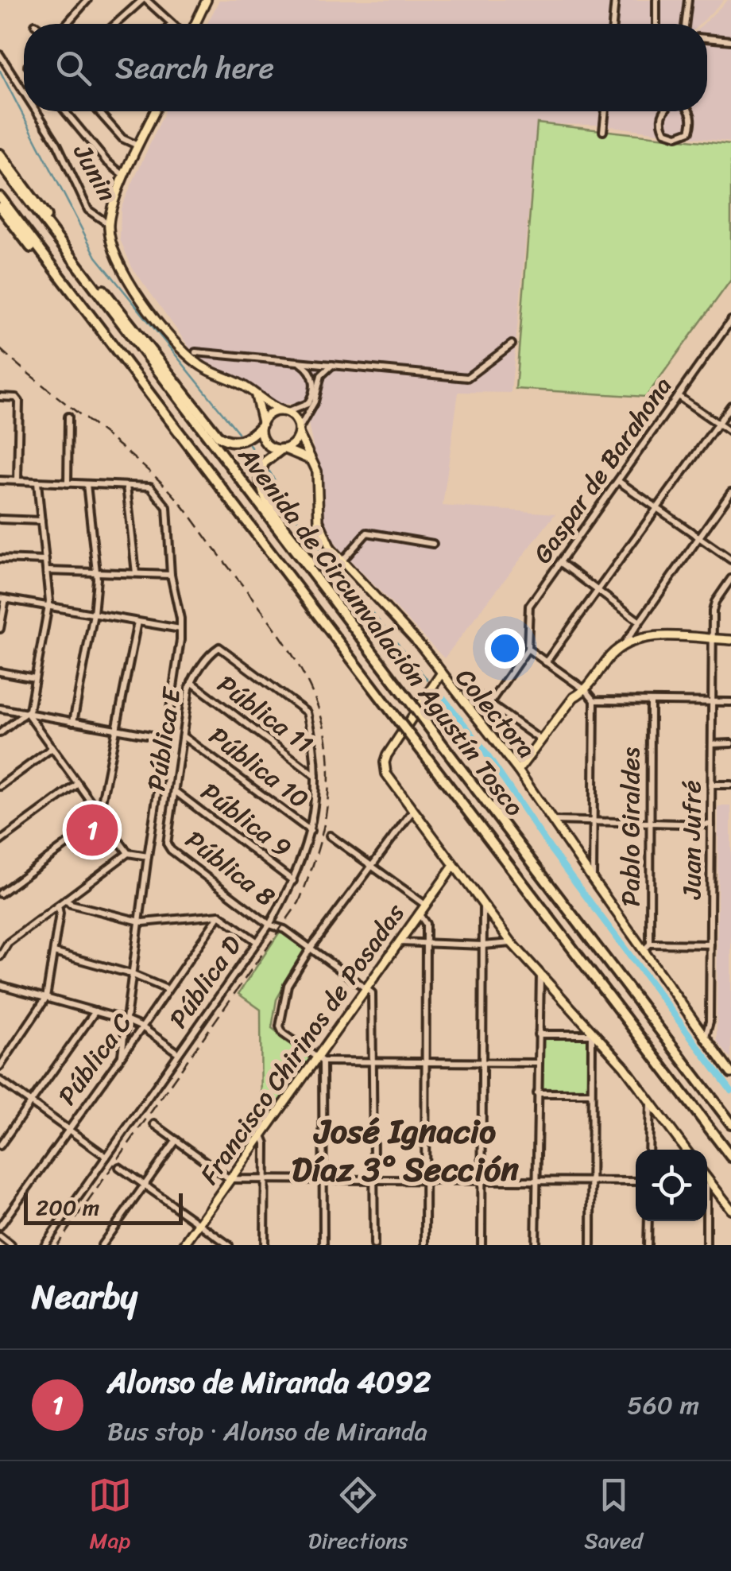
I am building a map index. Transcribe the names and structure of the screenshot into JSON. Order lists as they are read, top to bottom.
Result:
{
  "streets": {
    "highway": ["Avenida de Circunvalación Agustín Tosco"],
    "main road": ["Colectora", "Francisco Chirinos de Posadas"],
    "street": [
      "Junin",
      "Gaspar de Barahona",
      "Pública 11",
      "Pública E",
      "Pública 10",
      "Pública 9",
      "Pablo Giraldes",
      "Juan Jufré",
      "Pública 8",
      "Pública D",
      "Pública C"
    ]
  },
  "crossings": [
    ["Colectora", "Pablo Giraldes"],
    ["Colectora", "Juan Jufré"],
    ["Colectora", "Francisco Chirinos de Posadas"],
    ["Pública 11", "Pública E"],
    ["Pública 11", "Pública D"],
    ["Pública E", "Pública 10"],
    ["Pública E", "Pública 9"],
    ["Pública E", "Pública 8"],
    ["Pública E", "Pública D"],
    ["Pública 10", "Pública D"],
    ["Pública 9", "Pública D"],
    ["Pública 8", "Pública D"],
    ["Pública 8", "Francisco Chirinos de Posadas"]
  ],
  "districts": ["José Ignacio Díaz 3° Sección"],
  "scale_bar": "200 m",
  "page": {
    "search": "Search here",
    "pins": "1",
    "scale": "200 m",
    "heading": "Nearby",
    "list": [
      {
        "mark": "1",
        "name": "Alonso de Miranda 4092",
        "note": "Bus stop · Alonso de Miranda",
        "value": "560 m"
      }
    ],
    "nav": ["Map", "Directions", "Saved"]
  }
}
